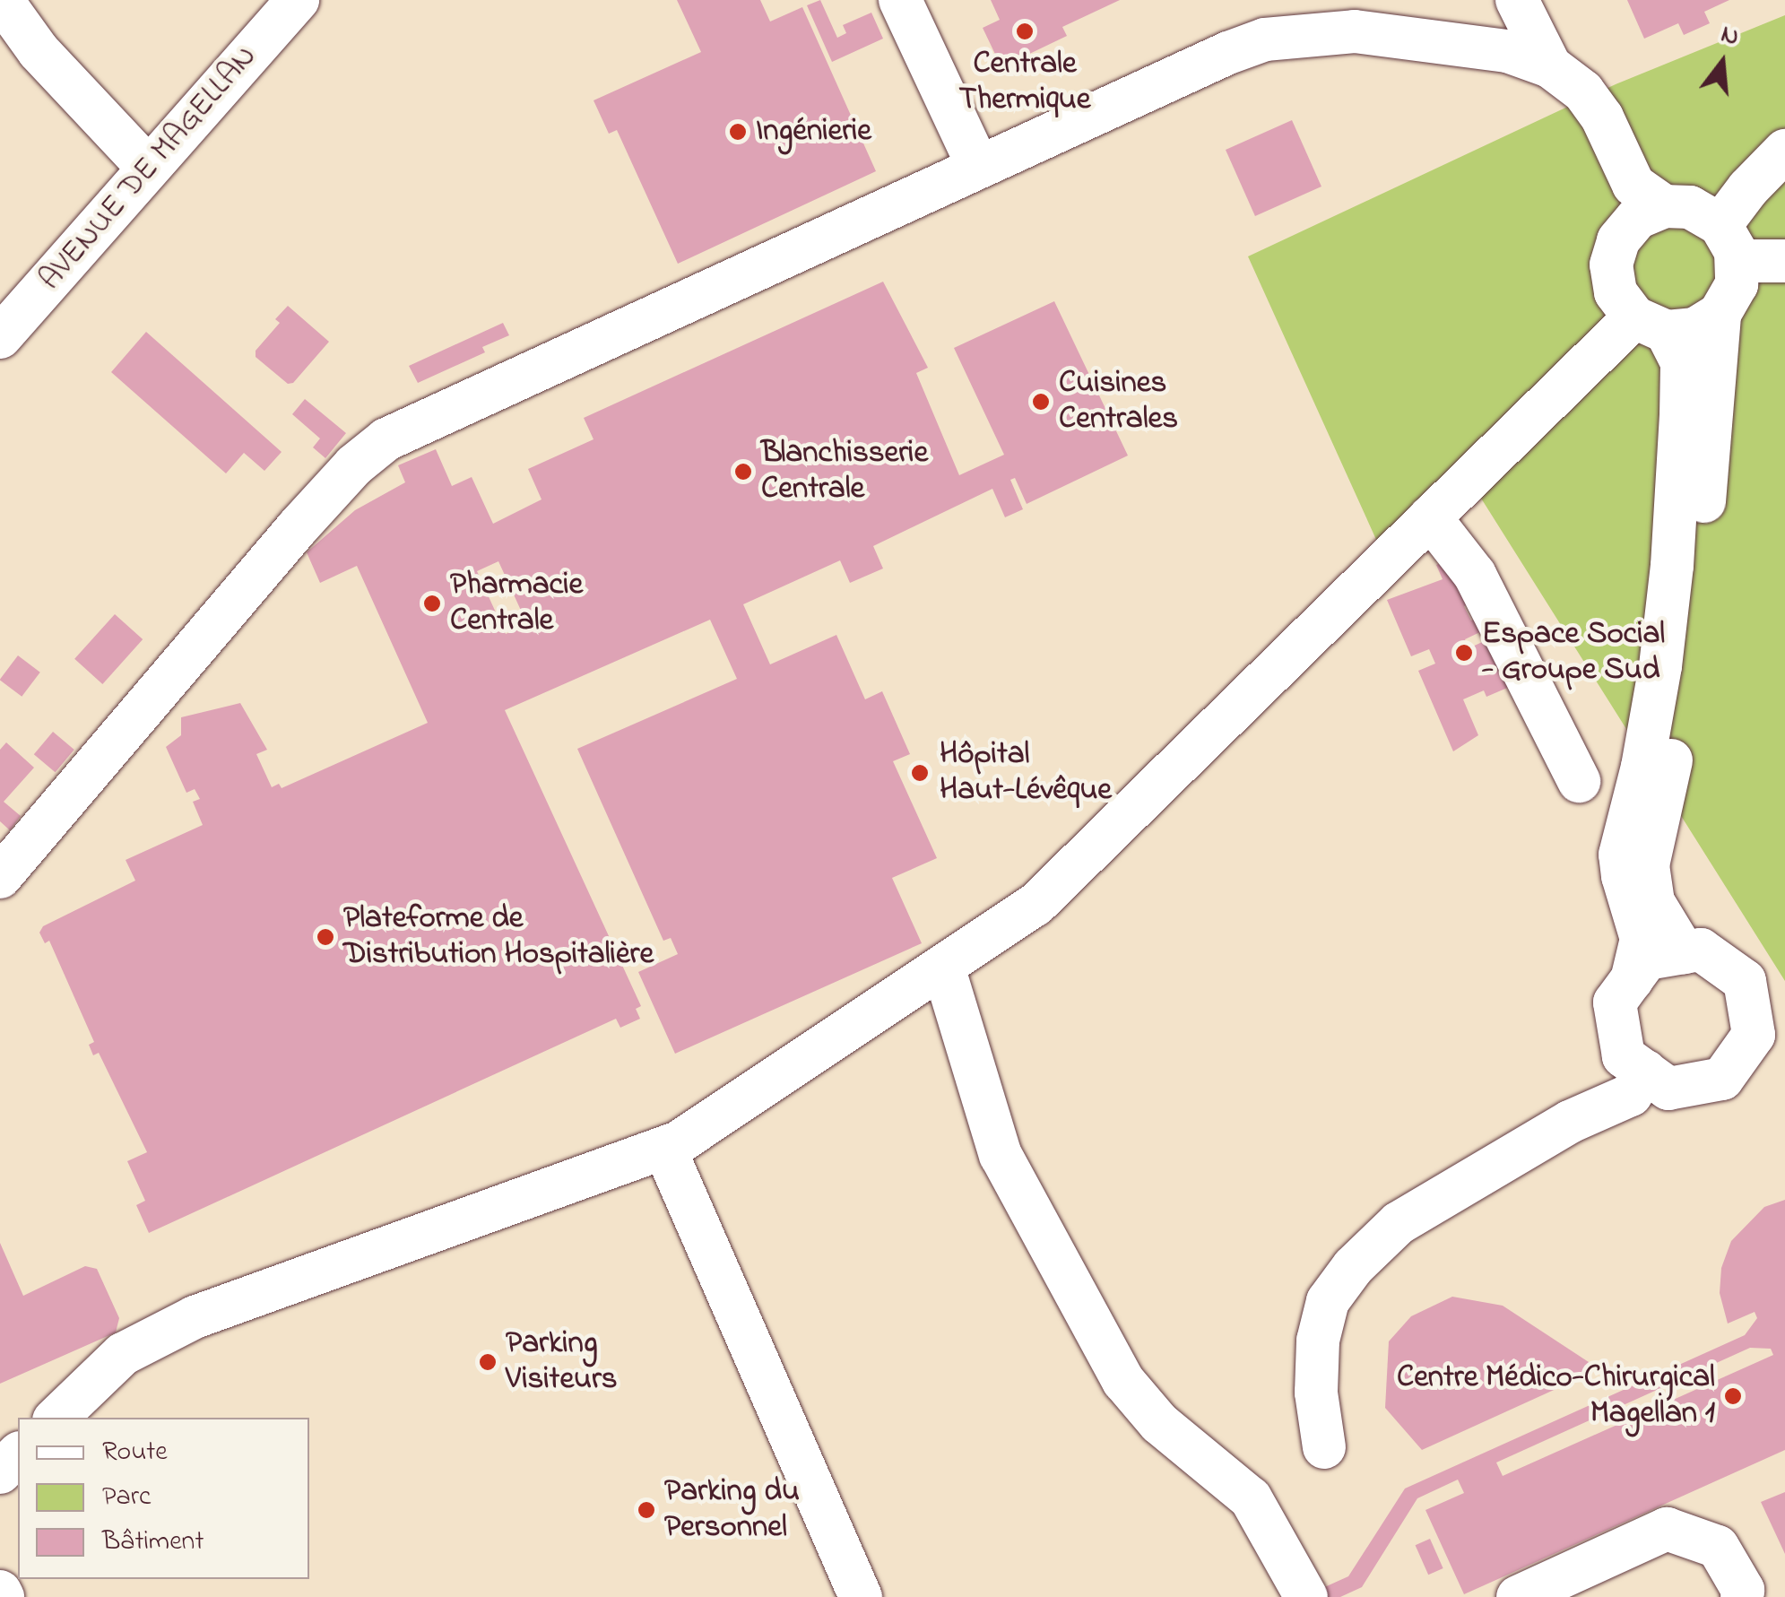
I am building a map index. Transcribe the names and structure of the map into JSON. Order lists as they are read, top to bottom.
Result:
{
  "streets": {
    "street": ["AVENUE DE MAGELLAN"]
  },
  "places": [
    "Centrale Thermique",
    "Ingénierie",
    "Cuisines Centrales",
    "Blanchisserie Centrale",
    "Pharmacie Centrale",
    "Espace Social - Groupe Sud",
    "Hôpital Haut-Lévêque",
    "Plateforme de Distribution Hospitalière",
    "Parking Visiteurs",
    "Centre Médico-Chirurgical Magellan 1",
    "Parking du Personnel"
  ],
  "legend": ["Route", "Parc", "Bâtiment"],
  "north": "top"
}
